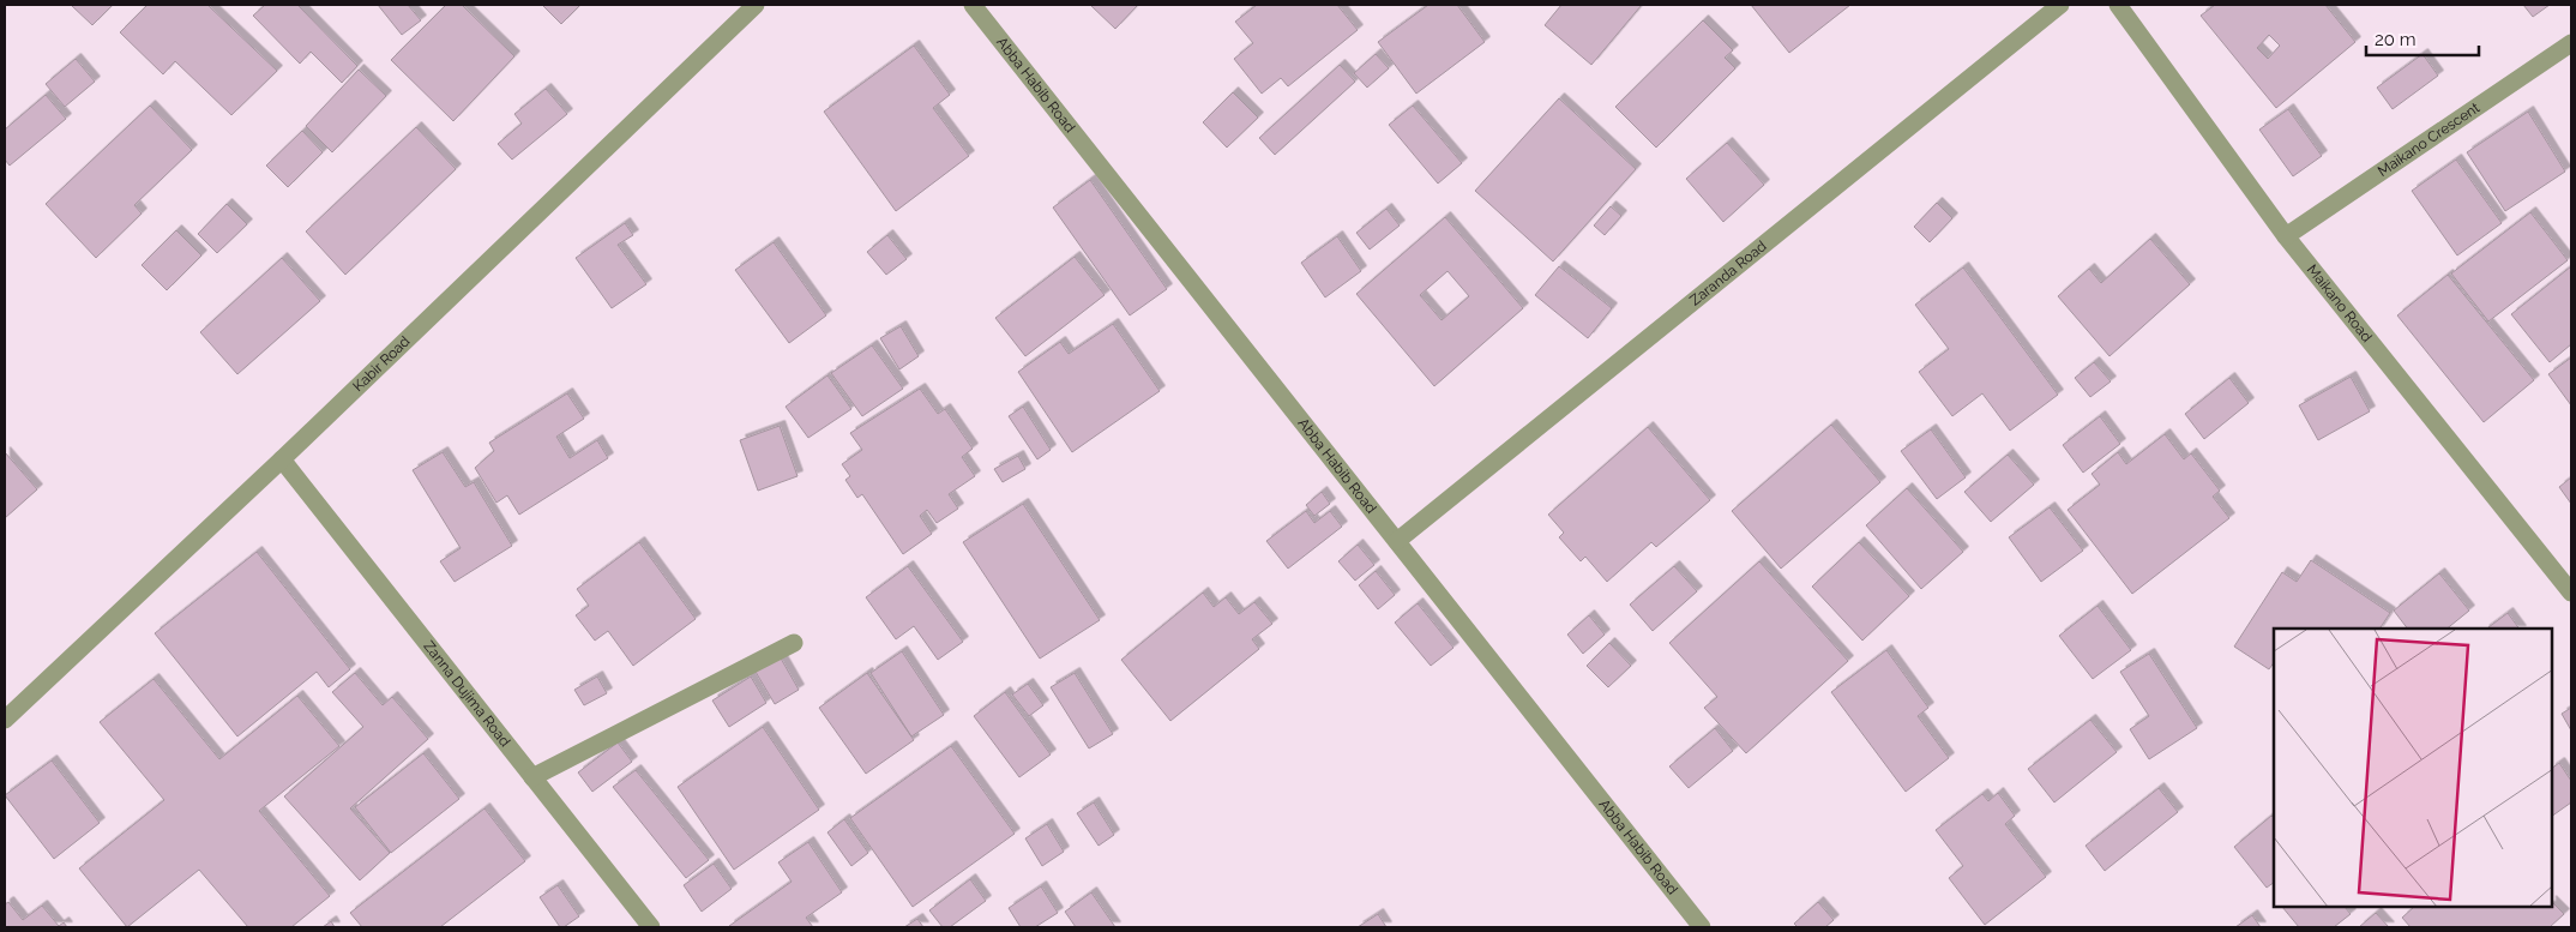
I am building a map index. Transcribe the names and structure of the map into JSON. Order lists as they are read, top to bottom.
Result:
{
  "streets": {
    "street": [
      "Abba Habib Road",
      "Maikano Crescent",
      "Zaranda Road",
      "Maikano Road",
      "Kabir Road",
      "Zanna Dujima Road"
    ]
  },
  "crossings": [
    ["Abba Habib Road", "Zaranda Road"],
    ["Maikano Crescent", "Maikano Road"],
    ["Kabir Road", "Zanna Dujima Road"]
  ],
  "scale_bar": "20 m"
}
